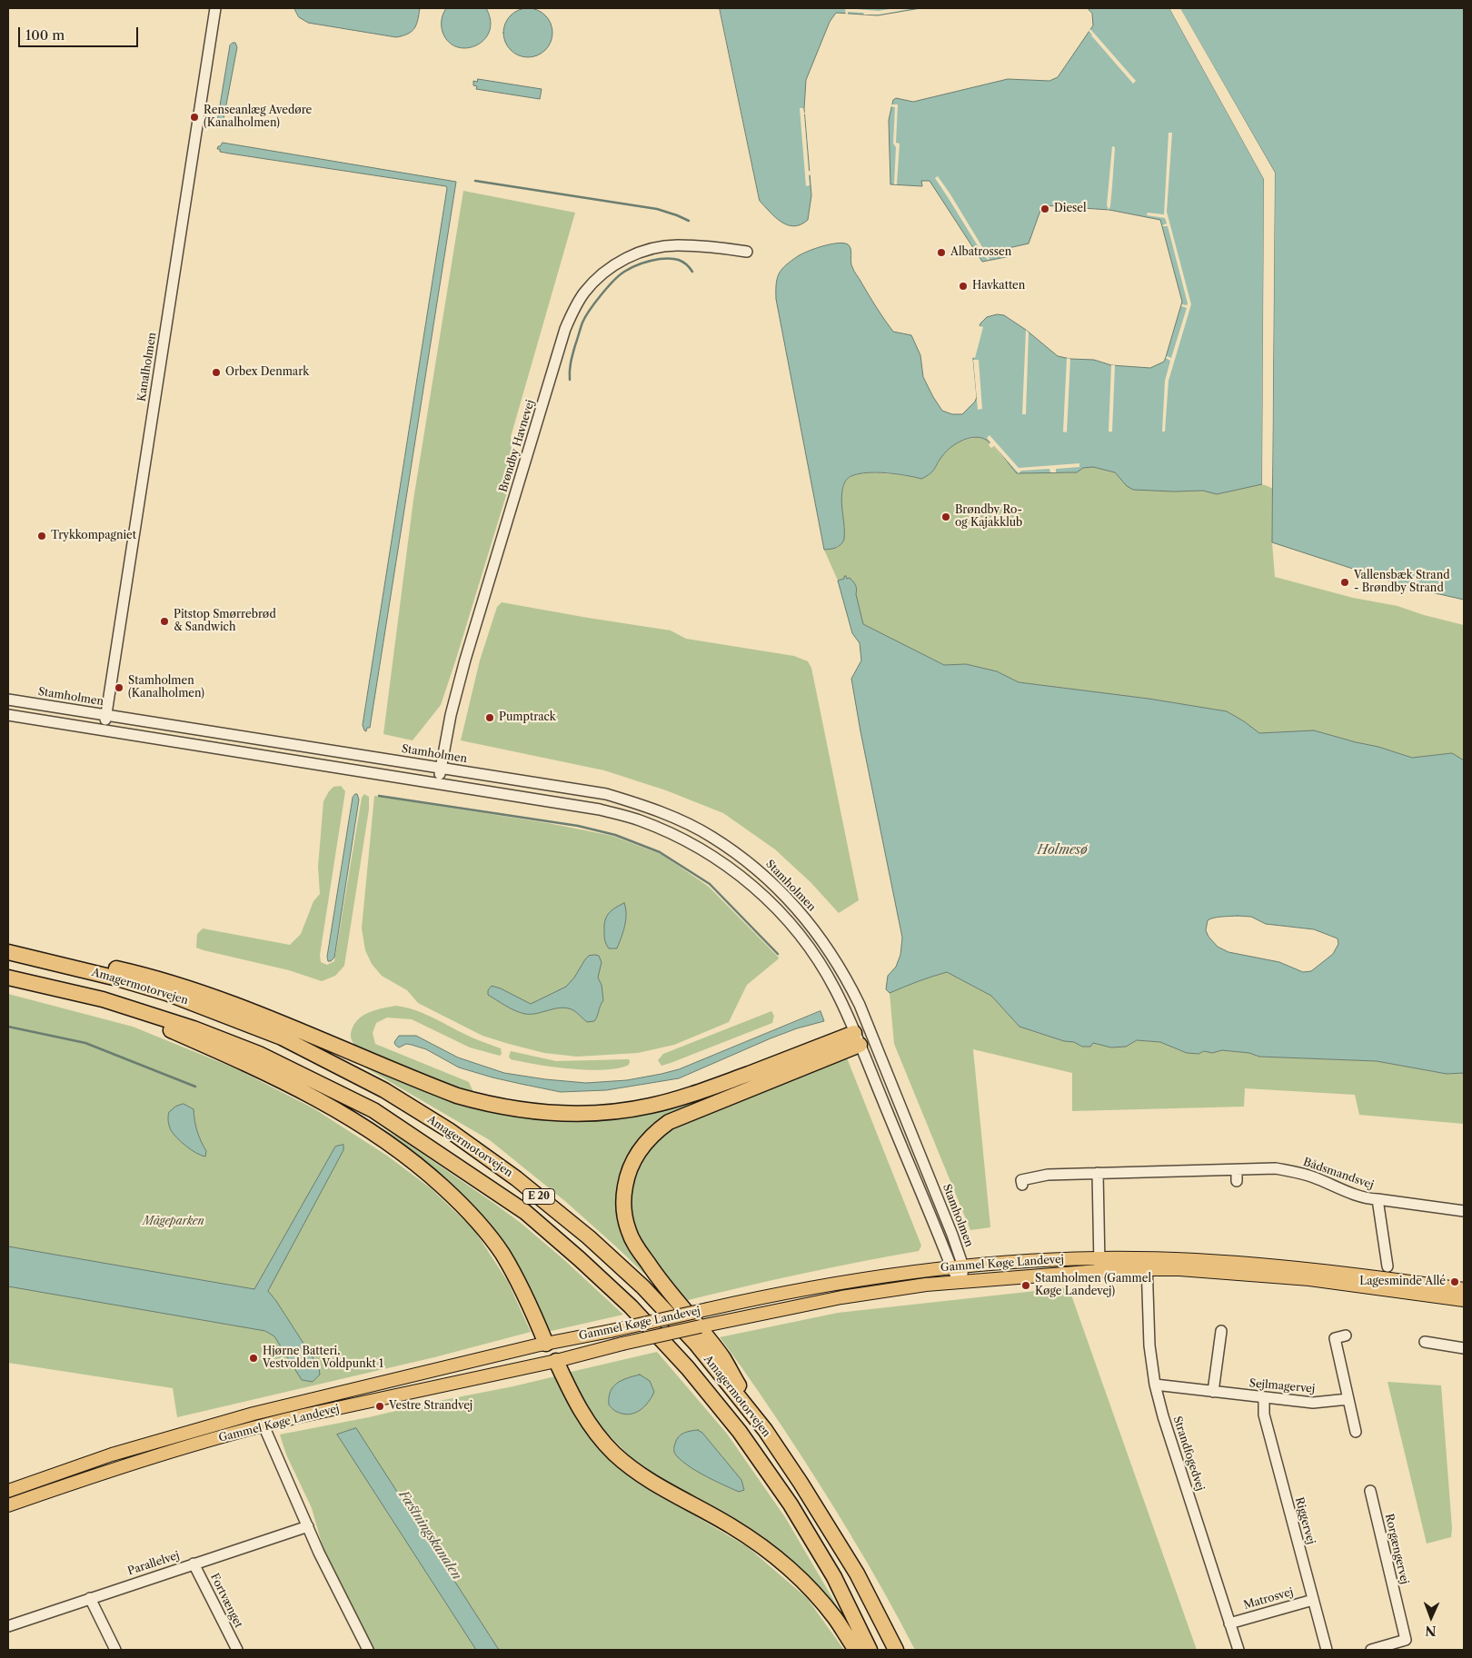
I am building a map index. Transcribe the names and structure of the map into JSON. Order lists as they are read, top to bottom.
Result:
{
  "streets": {
    "highway": ["Amagermotorvejen", "E 20"],
    "main road": ["Gammel Køge Landevej"],
    "street": [
      "Kanalholmen",
      "Brøndby Havnevej",
      "Stamholmen",
      "Bådsmandsvej",
      "Sejlmagervej",
      "Strandfogedvej",
      "Riggervej",
      "Rorgængervej",
      "Parallelvej",
      "Matrosvej",
      "Fortvænget"
    ]
  },
  "crossings": [
    ["Kanalholmen", "Stamholmen"],
    ["Brøndby Havnevej", "Stamholmen"],
    ["Stamholmen", "Gammel Køge Landevej"],
    ["Gammel Køge Landevej", "Strandfogedvej"],
    ["Sejlmagervej", "Strandfogedvej"],
    ["Sejlmagervej", "Riggervej"],
    ["Strandfogedvej", "Matrosvej"],
    ["Riggervej", "Matrosvej"],
    ["Parallelvej", "Fortvænget"]
  ],
  "water": ["Holmesø", "Fæstningskanalen"],
  "parks": ["Mågeparken"],
  "places": [
    "Renseanlæg Avedøre (Kanalholmen)",
    "Diesel",
    "Albatrossen",
    "Havkatten",
    "Orbex Denmark",
    "Brøndby Ro- og Kajakklub",
    "Trykkompagniet",
    "Vallensbæk Strand - Brøndby Strand",
    "Pitstop Smørrebrød & Sandwich",
    "Stamholmen (Kanalholmen)",
    "Pumptrack",
    "Lagesminde Allé",
    "Stamholmen (Gammel Køge Landevej)",
    "Hjørne Batteri, Vestvolden Voldpunkt 1",
    "Vestre Strandvej"
  ],
  "scale_bar": "100 m",
  "north": "bottom"
}
